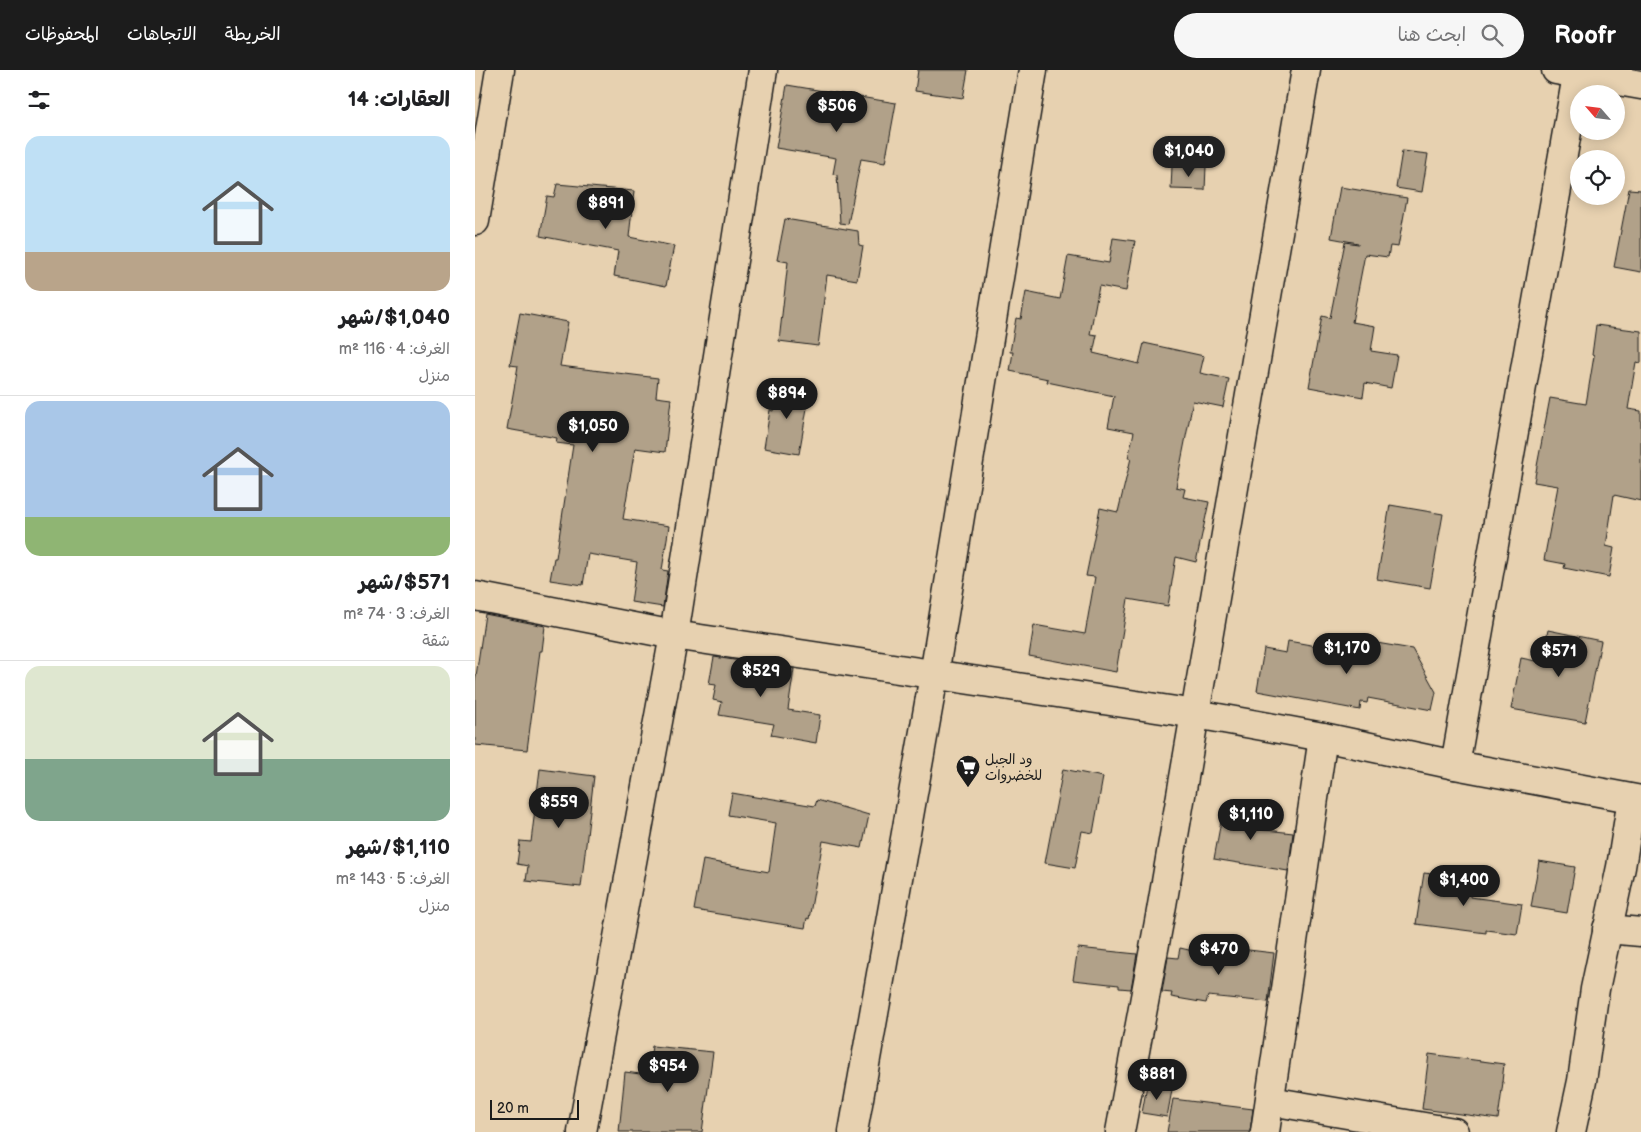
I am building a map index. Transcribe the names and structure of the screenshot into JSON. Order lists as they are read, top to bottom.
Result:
{
  "places": {
    "supermarket": ["ود الجبل للخضروات"]
  },
  "scale_bar": "20 m",
  "north": "top left",
  "page": {
    "header": "Roofr",
    "search": "ابحث هنا",
    "nav": ["الخريطة", "الاتجاهات", "المحفوظات"],
    "heading": "العقارات: 14",
    "price": [
      "$506",
      "$1,040",
      "$891",
      "$894",
      "$1,050",
      "$1,170",
      "$571",
      "$529",
      "$559",
      "$1,110",
      "$1,400",
      "$470",
      "$954",
      "$881"
    ],
    "list": [
      {
        "name": "$1,040/شهر",
        "note": "الغرف: 4 · 116 m² · منزل"
      },
      {
        "name": "$571/شهر",
        "note": "الغرف: 3 · 74 m² · شقة"
      },
      {
        "name": "$1,110/شهر",
        "note": "الغرف: 5 · 143 m² · منزل"
      }
    ],
    "scale": "20 m"
  }
}
